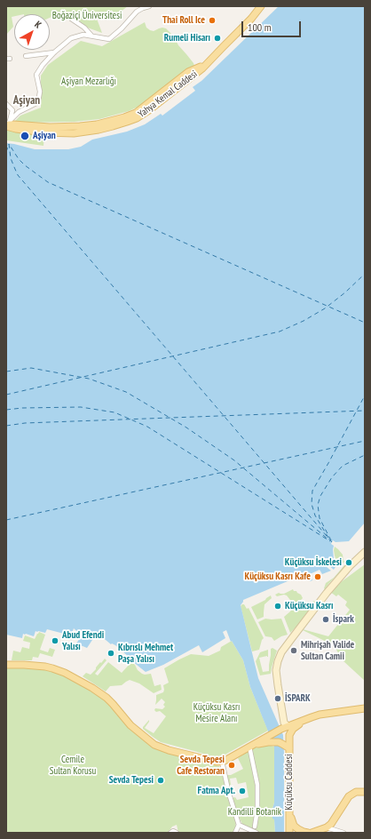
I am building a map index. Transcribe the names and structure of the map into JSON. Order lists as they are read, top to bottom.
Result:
{
  "streets": {
    "main road": ["Yahya Kemal Caddesi", "Küçüksu Caddesi"]
  },
  "districts": ["Aşiyan"],
  "parks": [
    "Boğaziçi Üniversitesi",
    "Aşiyan Mezarlığı",
    "Küçüksu Kasrı Mesire Alanı",
    "Cemile Sultan Korusu",
    "Kandilli Botanik"
  ],
  "places": [
    "Thai Roll Ice",
    "Rumeli Hisarı",
    "Aşiyan",
    "Küçüksu İskelesi",
    "Küçüksu Kasrı Kafe",
    "Küçüksu Kasrı",
    "İspark",
    "Abud Efendi Yalısı",
    "Mihrişah Valide Sultan Camii",
    "Kıbrıslı Mehmet Paşa Yalısı",
    "İSPARK",
    "Sevda Tepesi Cafe Restoran",
    "Sevda Tepesi",
    "Fatma Apt."
  ],
  "scale_bar": "100 m",
  "north": "top right"
}
